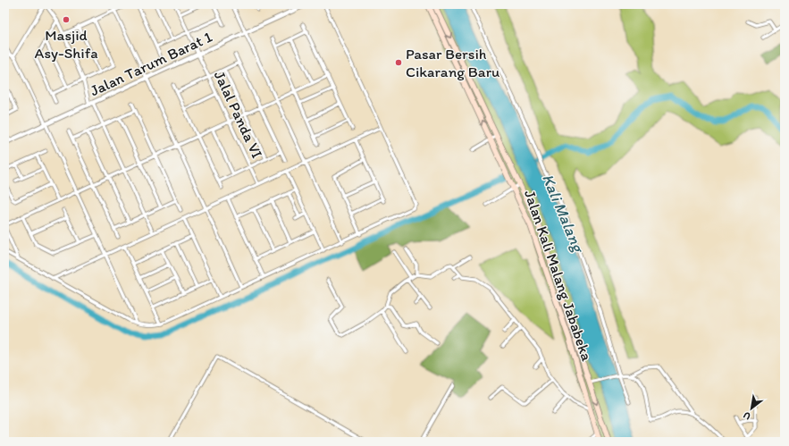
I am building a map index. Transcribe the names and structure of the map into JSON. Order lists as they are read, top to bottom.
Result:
{
  "streets": {
    "main road": ["Jalan Kali Malang Jababeka"],
    "street": ["Jalan Tarum Barat 1", "Jalal Panda VI"]
  },
  "crossings": [
    ["Jalan Tarum Barat 1", "Jalal Panda VI"]
  ],
  "water": ["Kali Malang"],
  "places": ["Masjid Asy-Shifa", "Pasar Bersih Cikarang Baru"],
  "north": "bottom left"
}
